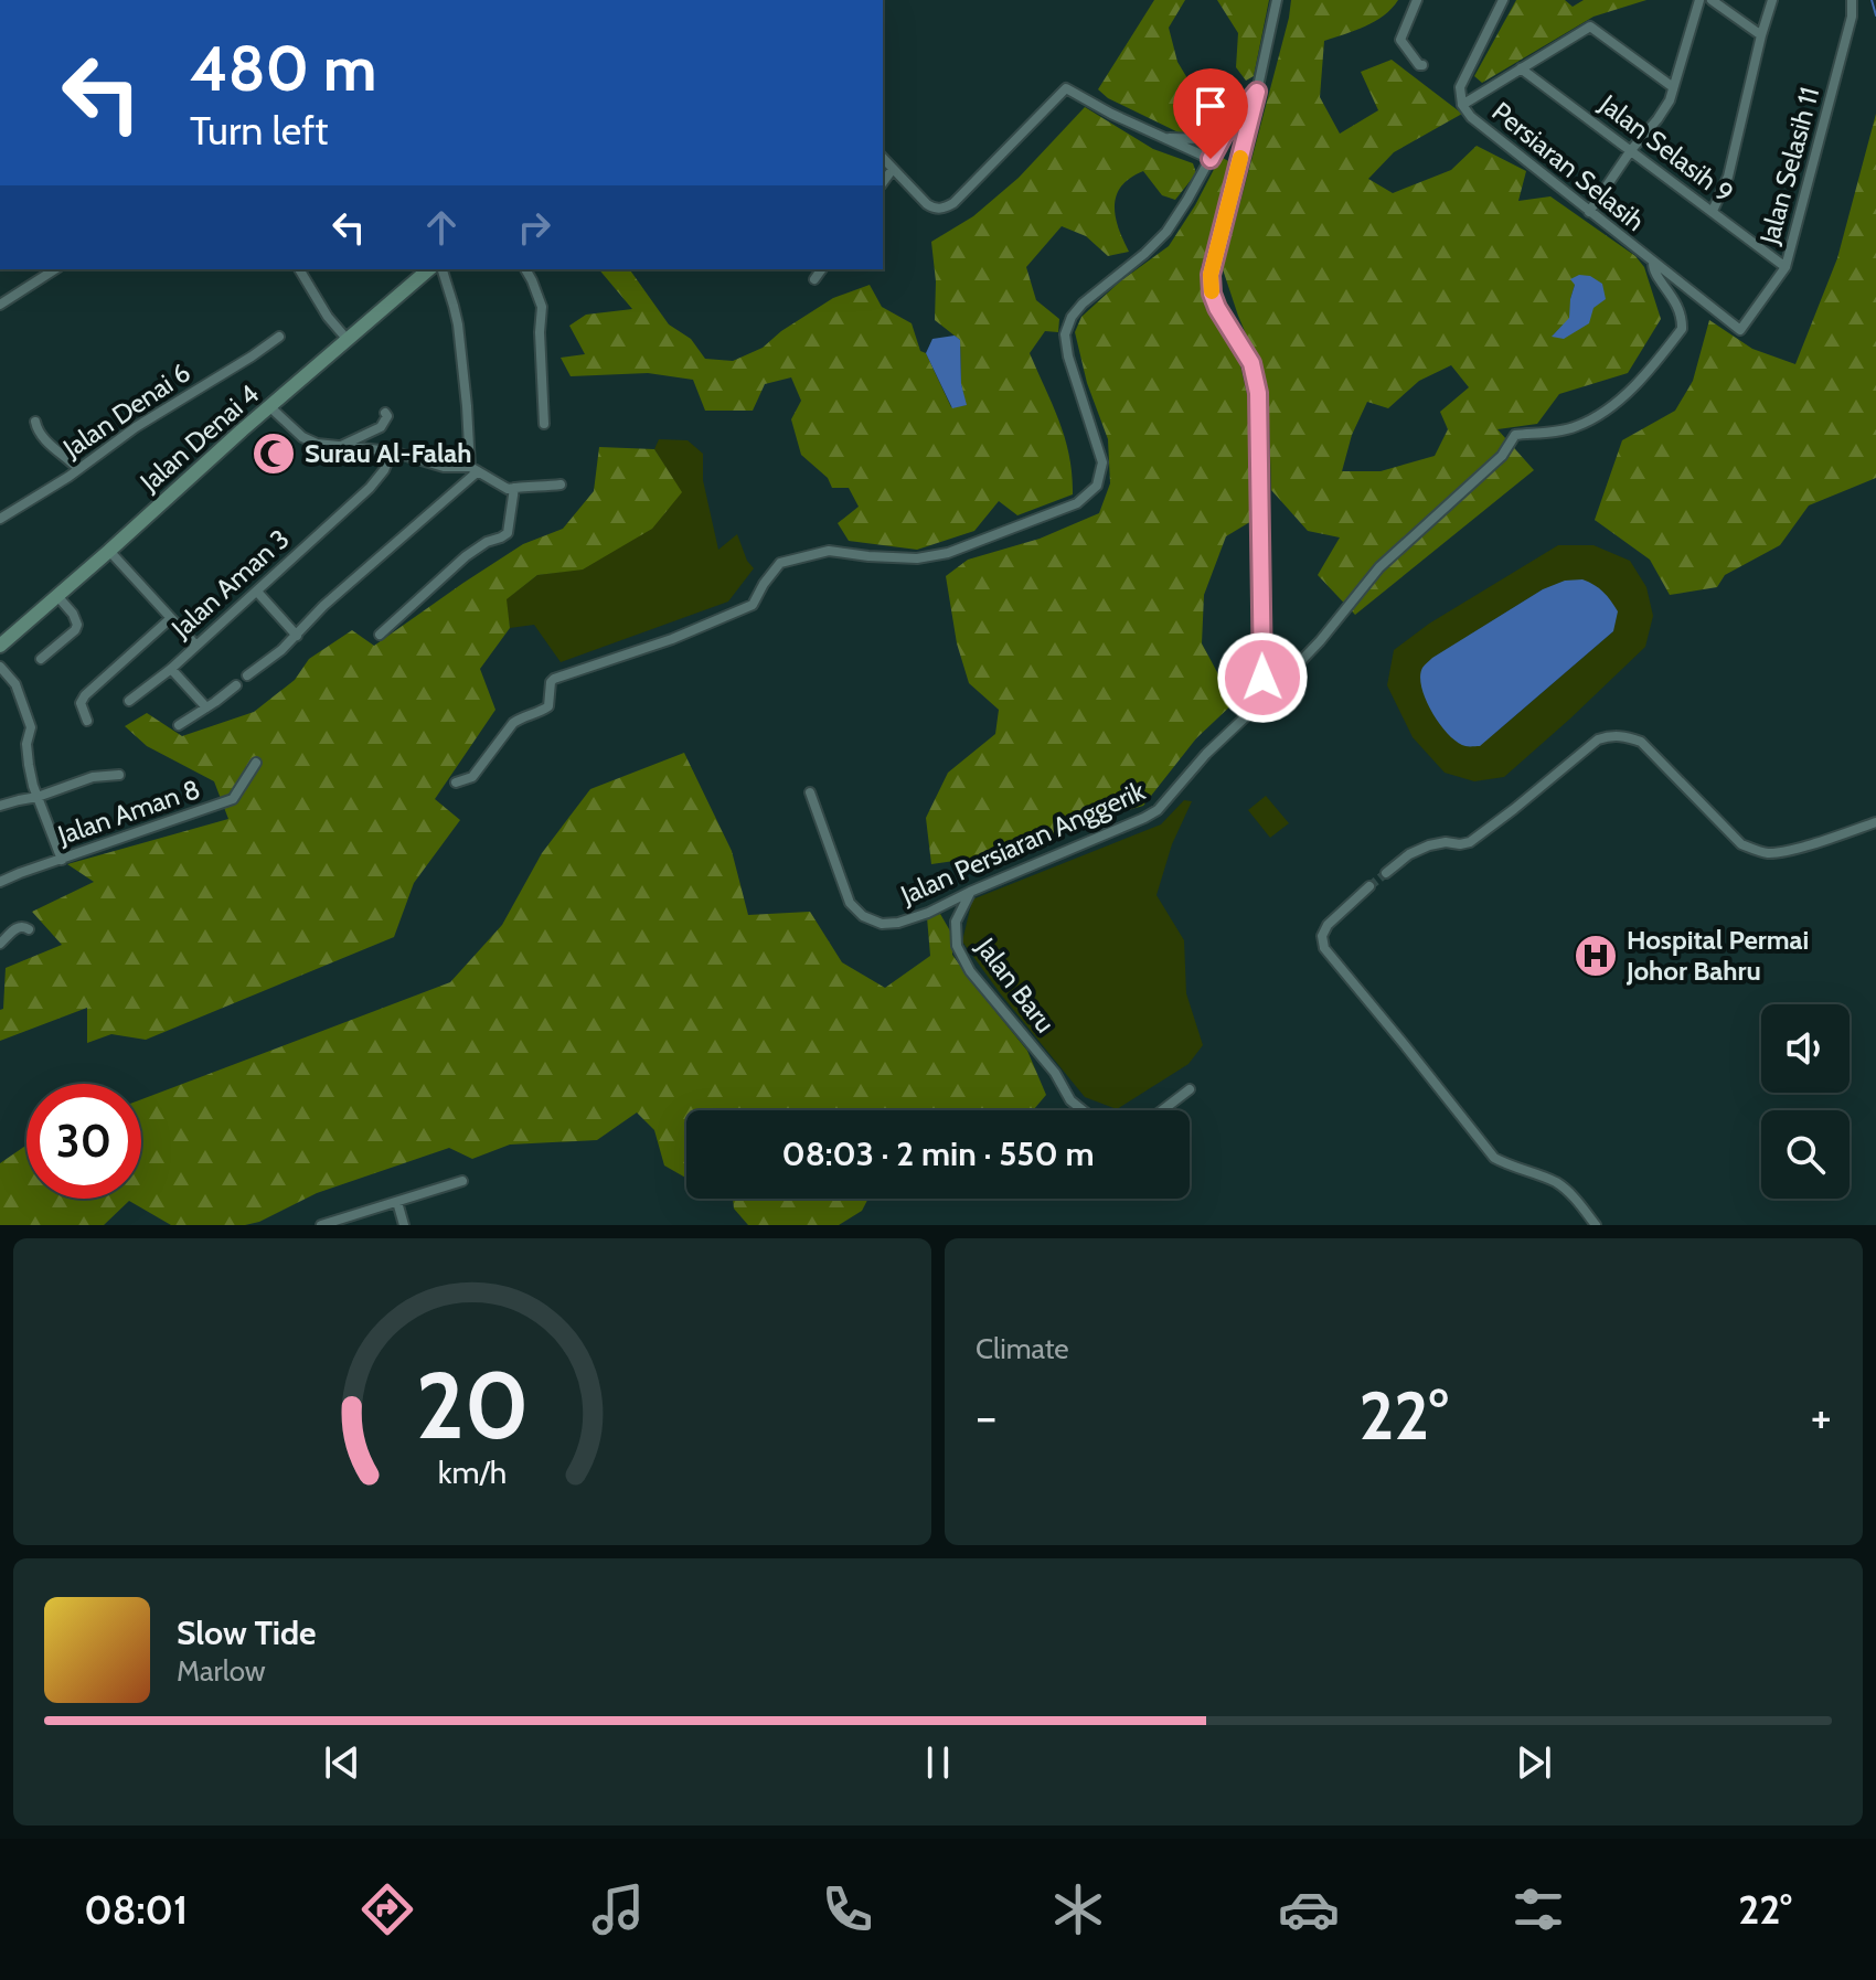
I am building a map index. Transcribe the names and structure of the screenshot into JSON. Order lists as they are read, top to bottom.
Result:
{
  "streets": {
    "street": [
      "Jalan Selasih 9",
      "Jalan Selasih 11",
      "Persiaran Selasih",
      "Jalan Denai 6",
      "Jalan Denai 4",
      "Jalan Aman 3",
      "Jalan Aman 8",
      "Jalan Persiaran Anggerik",
      "Jalan Baru"
    ]
  },
  "crossings": [
    ["Jalan Selasih 9", "Jalan Selasih 11"],
    ["Jalan Selasih 11", "Persiaran Selasih"],
    ["Persiaran Selasih", "Jalan Persiaran Anggerik"],
    ["Jalan Persiaran Anggerik", "Jalan Baru"]
  ],
  "places": {
    "mosque": ["Surau Al-Falah"],
    "hospital": ["Hospital Permai Johor Bahru"]
  },
  "page": {
    "turn": ["480 m", "Turn left"],
    "limit": "30",
    "trip": "08:03 · 2 min · 550 m",
    "tile": "Climate",
    "heat": ["−", "22°", "+"],
    "song": ["Slow Tide", "Marlow"],
    "tabs": ["08:01", "22°"],
    "gauge": ["20", "km/h"]
  }
}
